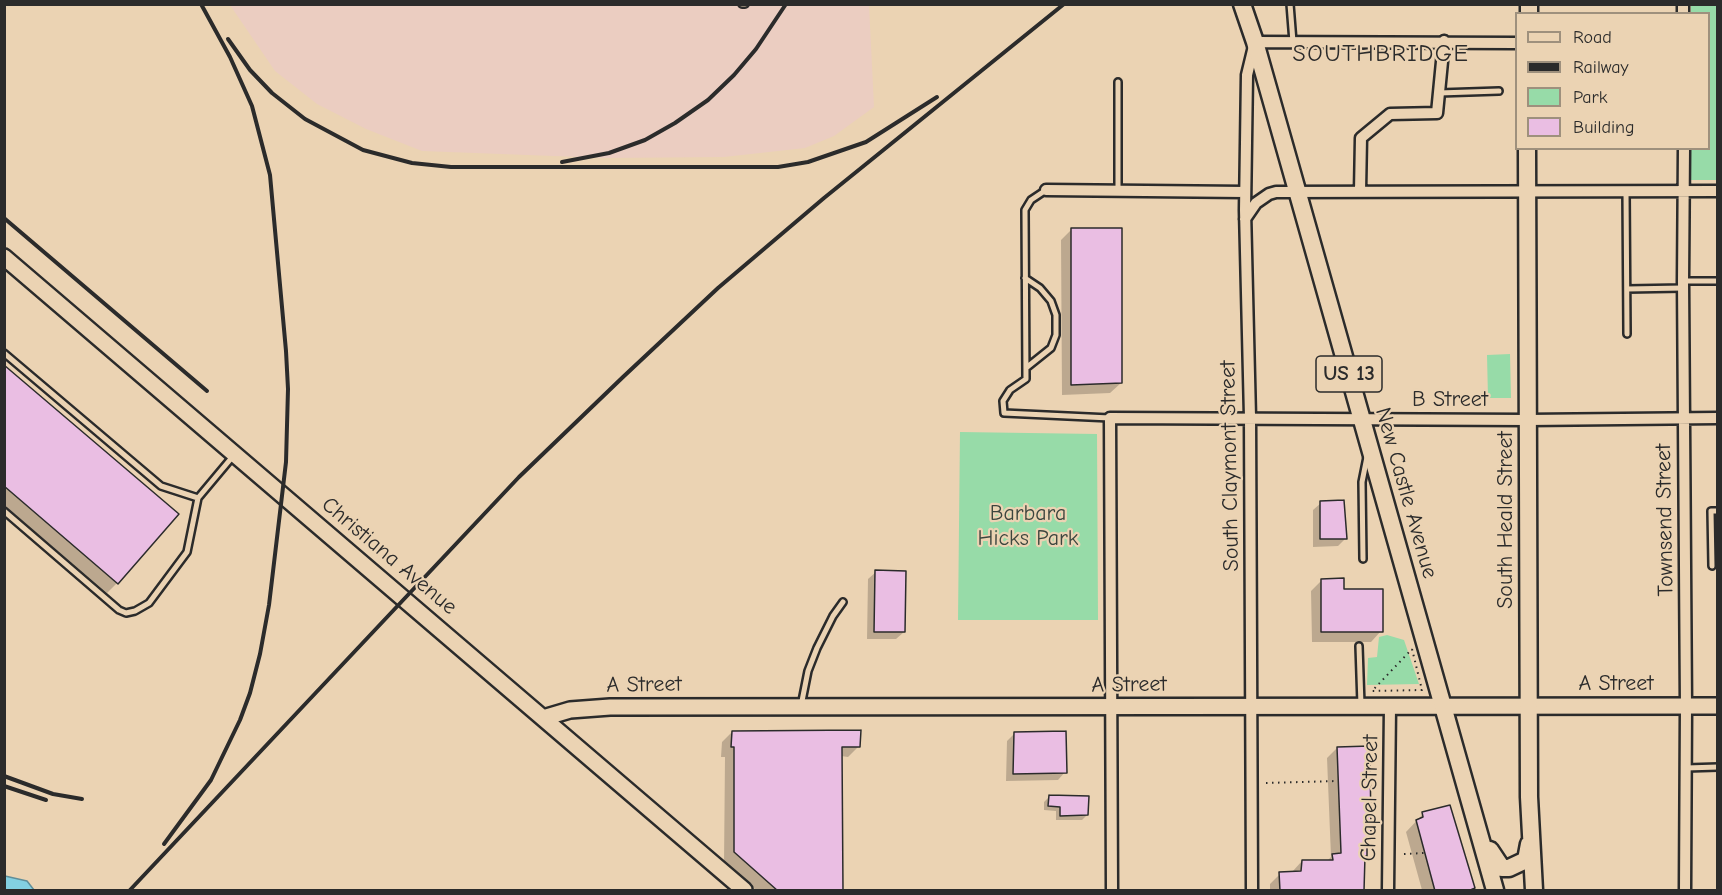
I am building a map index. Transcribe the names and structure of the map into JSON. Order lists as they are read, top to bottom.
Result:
{
  "streets": {
    "main road": ["US 13", "New Castle Avenue", "South Heald Street"],
    "street": [
      "B Street",
      "South Claymont Street",
      "Townsend Street",
      "Christiana Avenue",
      "A Street",
      "Chapel Street"
    ]
  },
  "crossings": [
    ["US 13", "South Claymont Street"],
    ["US 13", "New Castle Avenue"],
    ["B Street", "South Claymont Street"],
    ["B Street", "New Castle Avenue"],
    ["B Street", "South Heald Street"],
    ["B Street", "Townsend Street"],
    ["South Claymont Street", "New Castle Avenue"],
    ["South Claymont Street", "A Street"],
    ["New Castle Avenue", "A Street"],
    ["South Heald Street", "A Street"],
    ["Townsend Street", "A Street"],
    ["Christiana Avenue", "A Street"],
    ["A Street", "Chapel Street"]
  ],
  "districts": ["SOUTHBRIDGE"],
  "parks": ["Barbara Hicks Park"],
  "legend": [
    "Road",
    "Railway",
    "Park",
    "Building"
  ]
}
